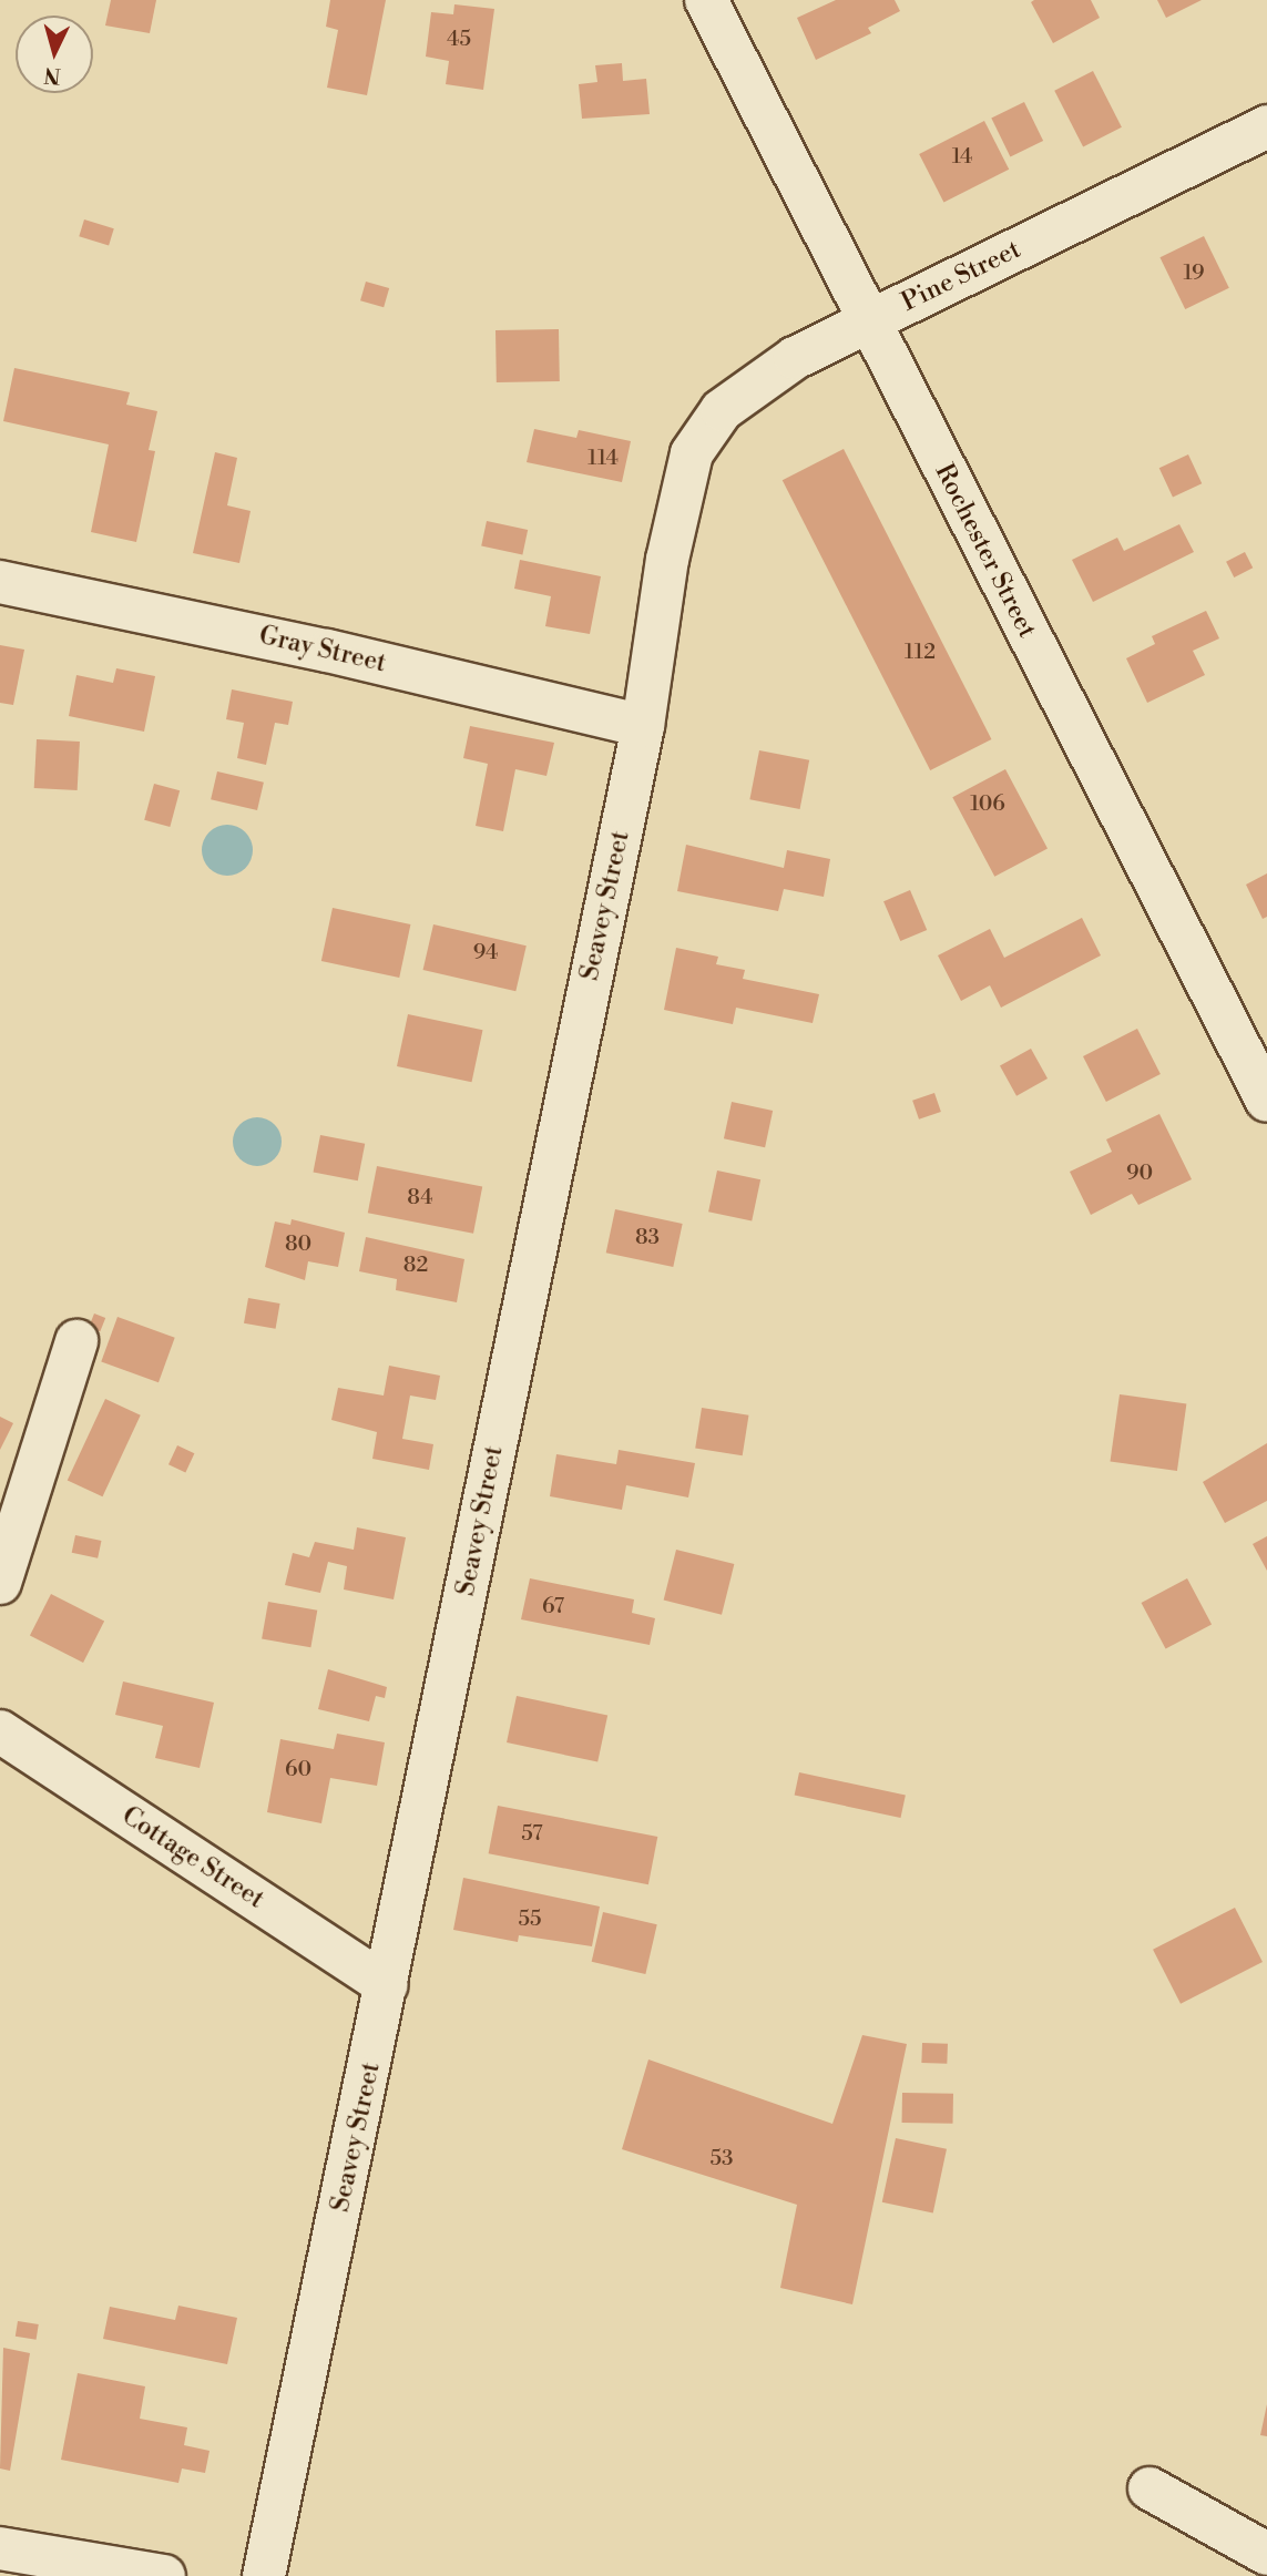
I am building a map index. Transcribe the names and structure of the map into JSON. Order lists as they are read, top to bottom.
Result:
{
  "streets": {
    "street": [
      "Pine Street",
      "Rochester Street",
      "Gray Street",
      "Seavey Street",
      "Cottage Street"
    ]
  },
  "crossings": [
    ["Pine Street", "Rochester Street"],
    ["Pine Street", "Seavey Street"],
    ["Gray Street", "Seavey Street"],
    ["Seavey Street", "Cottage Street"]
  ],
  "house_numbers": [
    "45",
    "14",
    "19",
    "114",
    "112",
    "106",
    "94",
    "90",
    "84",
    "83",
    "80",
    "82",
    "67",
    "60",
    "57",
    "55",
    "53"
  ],
  "north": "bottom"
}
